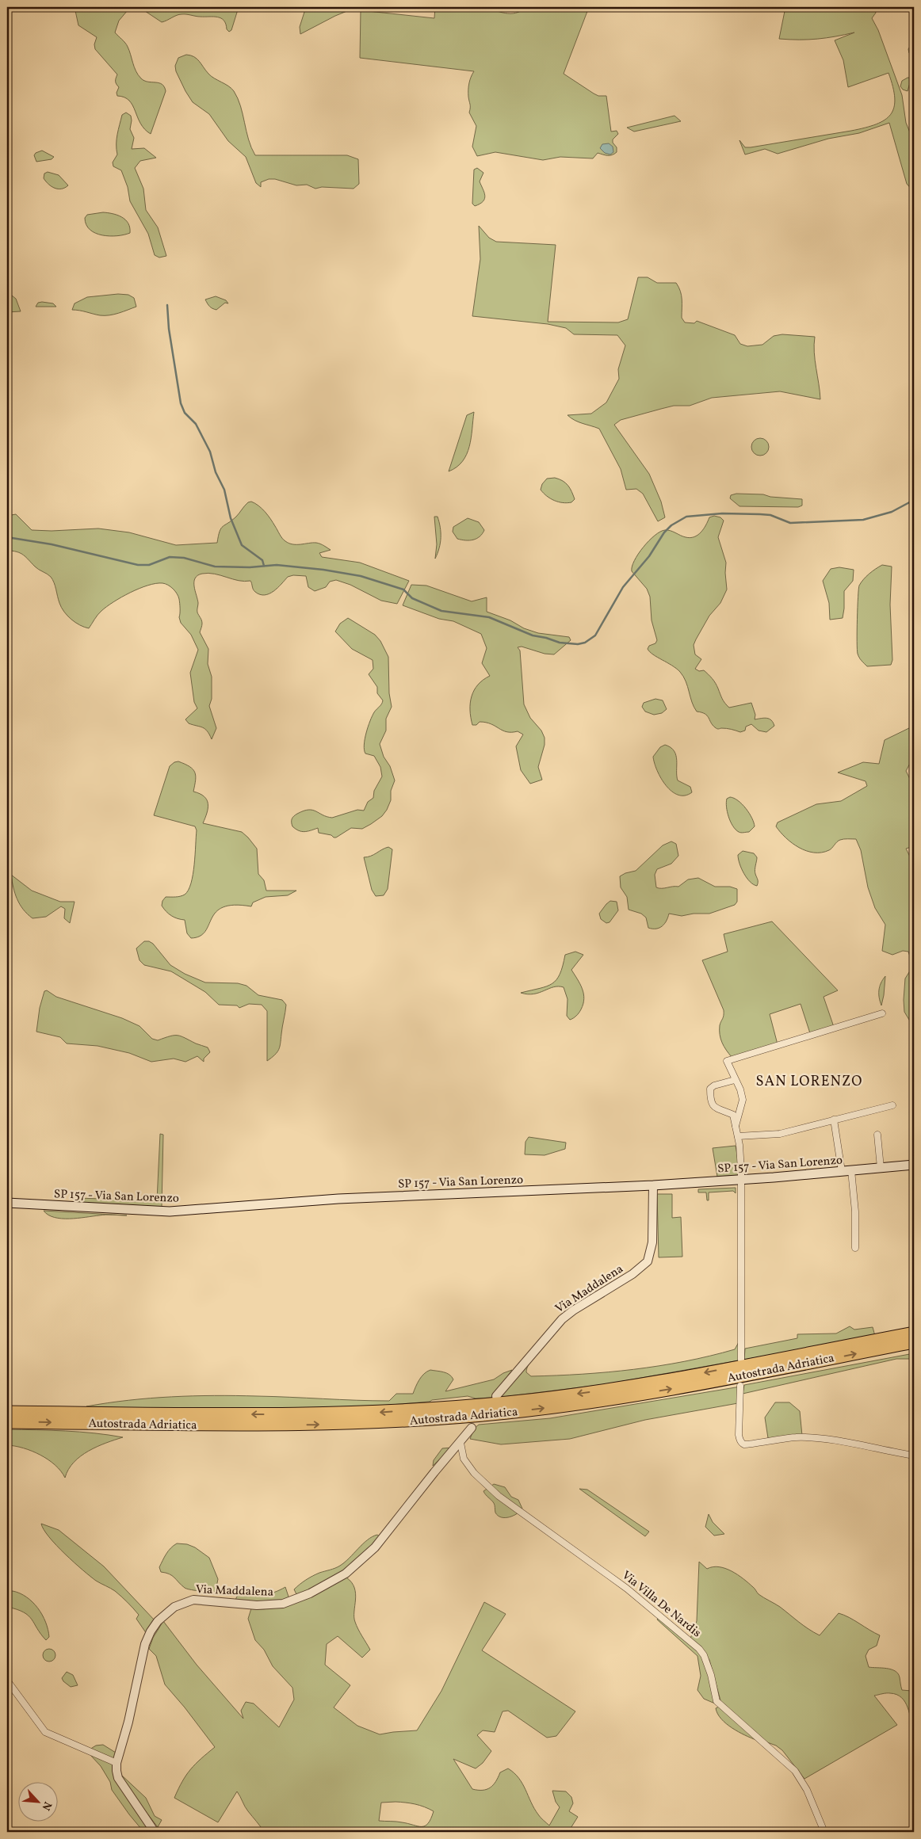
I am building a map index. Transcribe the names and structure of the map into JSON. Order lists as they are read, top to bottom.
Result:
{
  "streets": {
    "highway": ["Autostrada Adriatica"],
    "main road": ["SP 157 - Via San Lorenzo"],
    "street": ["Via Maddalena", "Via Villa De Nardis"]
  },
  "crossings": [
    ["SP 157 - Via San Lorenzo", "Via Maddalena"],
    ["Via Maddalena", "Via Villa De Nardis"]
  ],
  "districts": ["SAN LORENZO"],
  "north": "bottom right"
}
